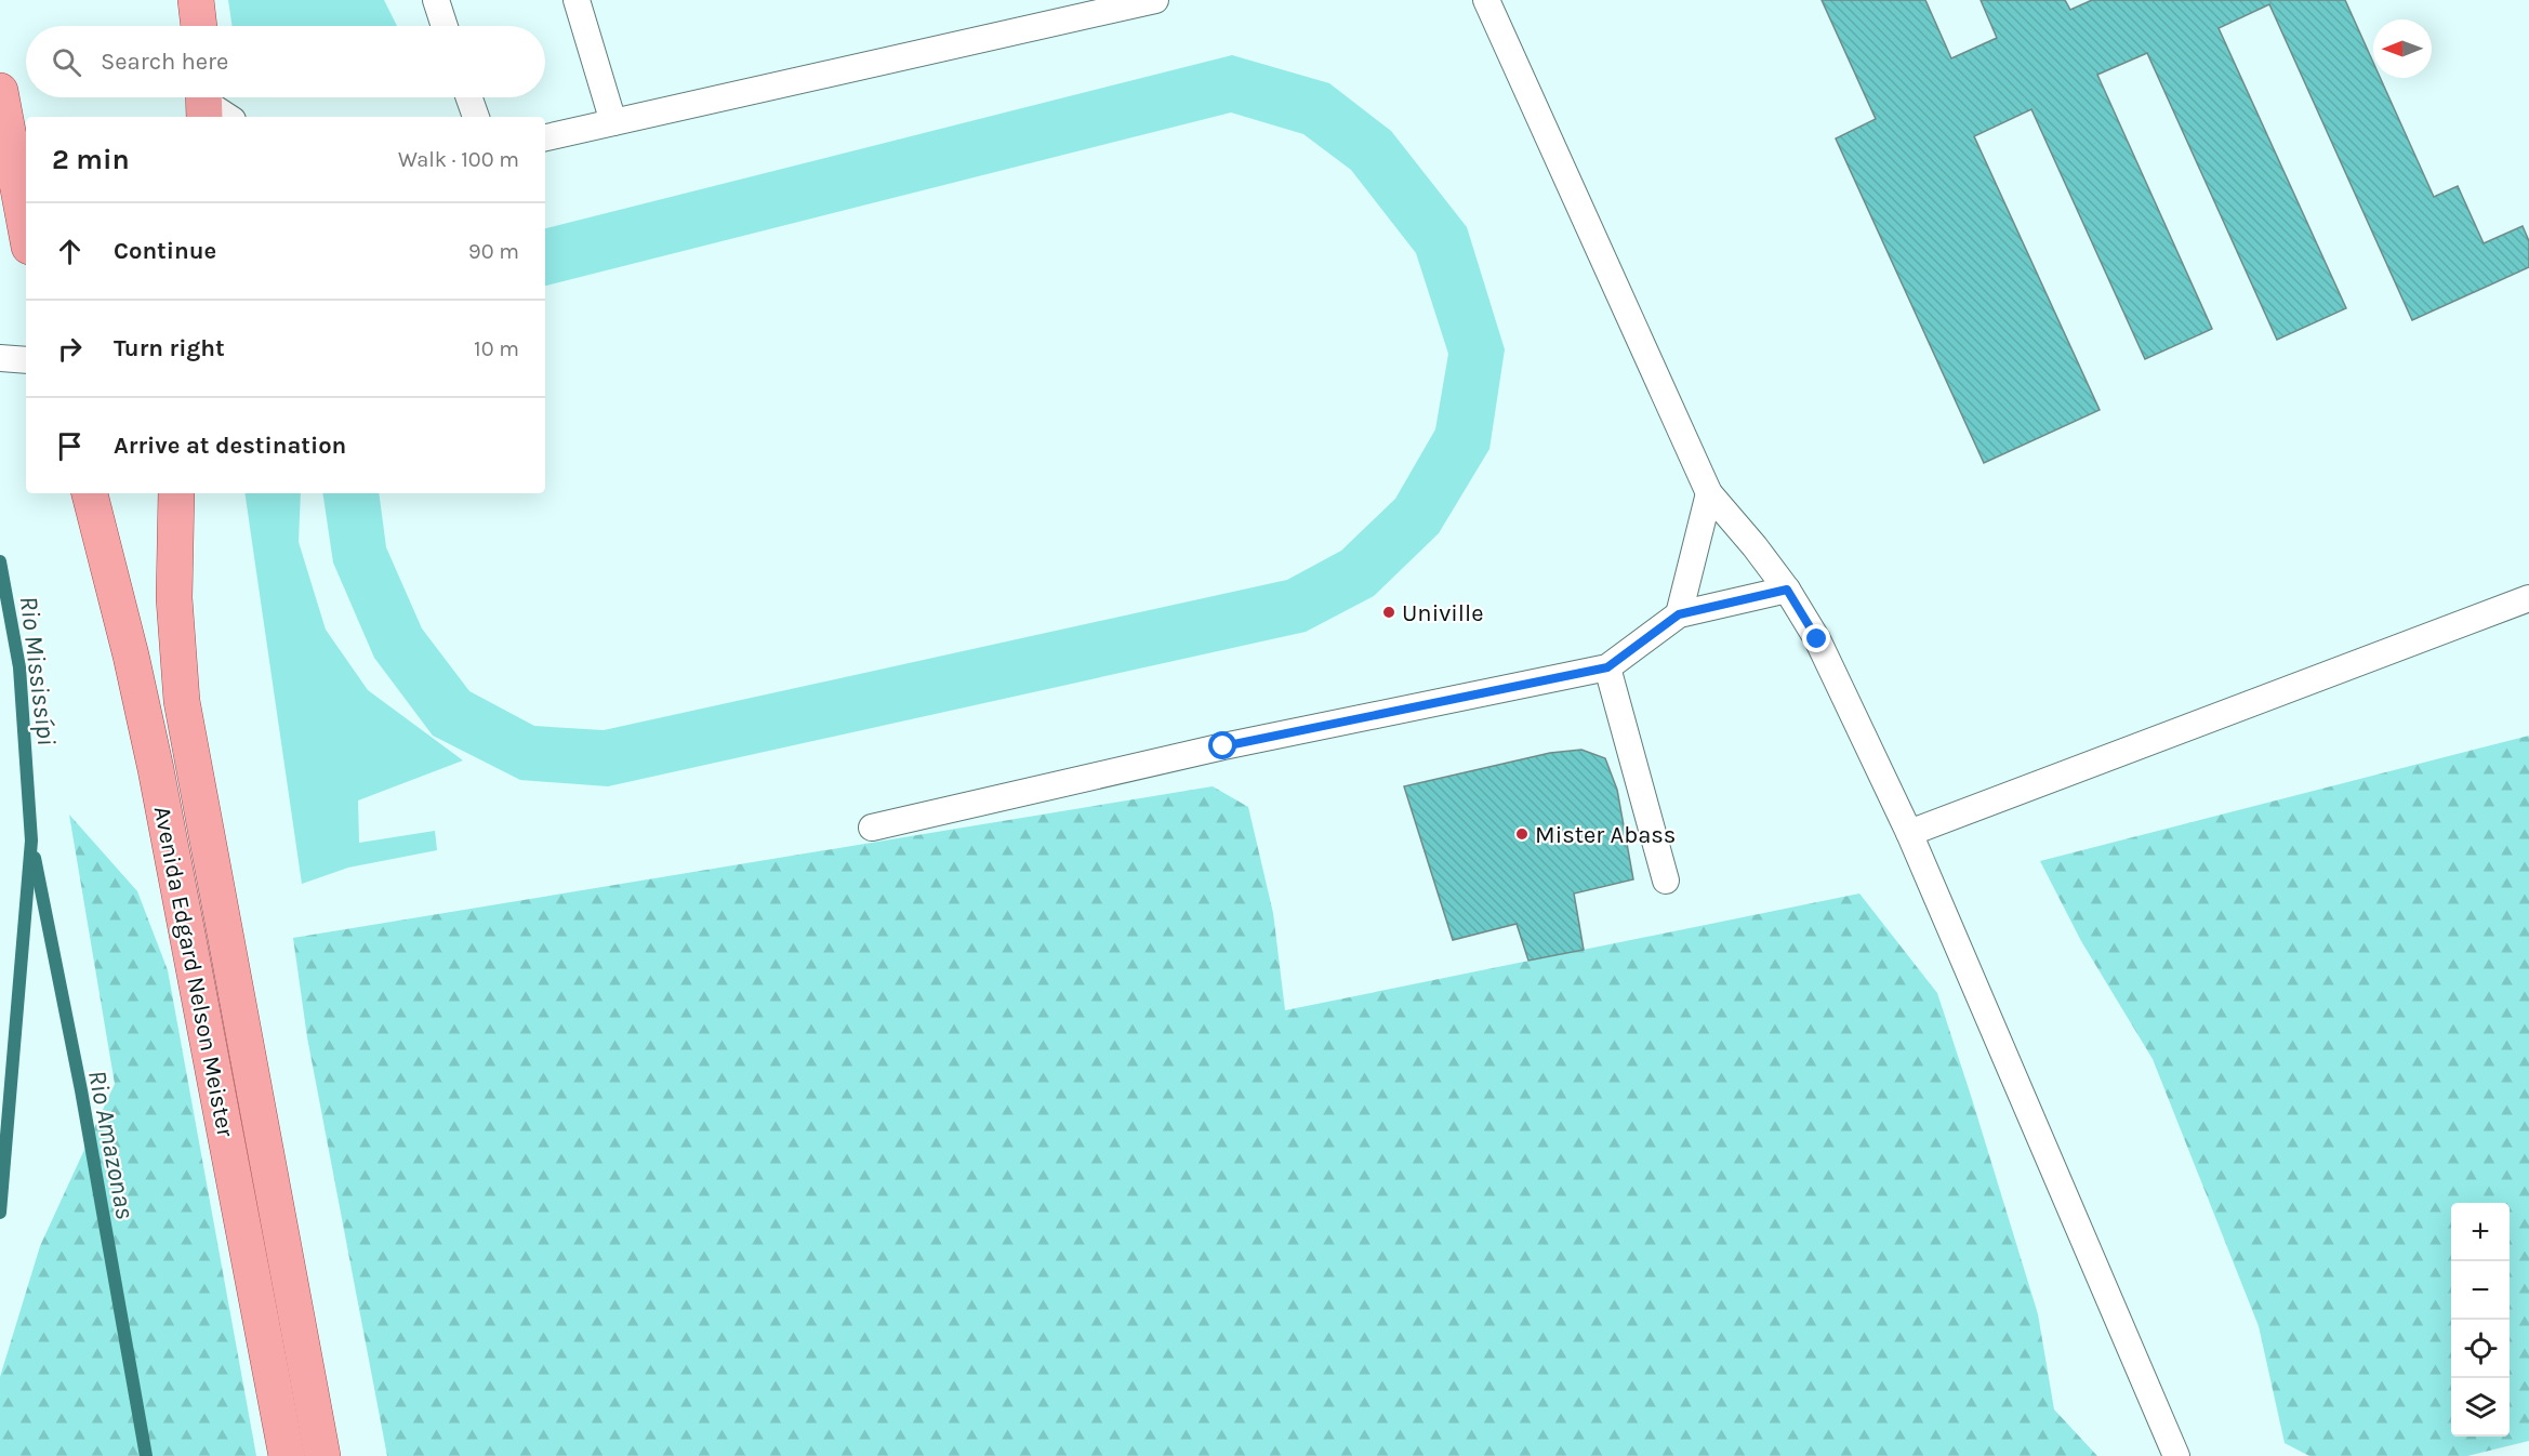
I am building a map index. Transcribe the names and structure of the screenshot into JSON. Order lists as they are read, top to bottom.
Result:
{
  "streets": {
    "main road": ["Avenida Edgard Nelson Meister"]
  },
  "water": ["Rio Mississípi", "Rio Amazonas"],
  "places": ["Univille", "Mister Abass"],
  "north": "left",
  "page": {
    "search": "Search here",
    "heading": ["2 min", "Walk · 100 m"],
    "list": [
      ["Continue", "90 m"],
      ["Turn right", "10 m"],
      "Arrive at destination"
    ],
    "map_buttons": ["+", "−"]
  }
}
